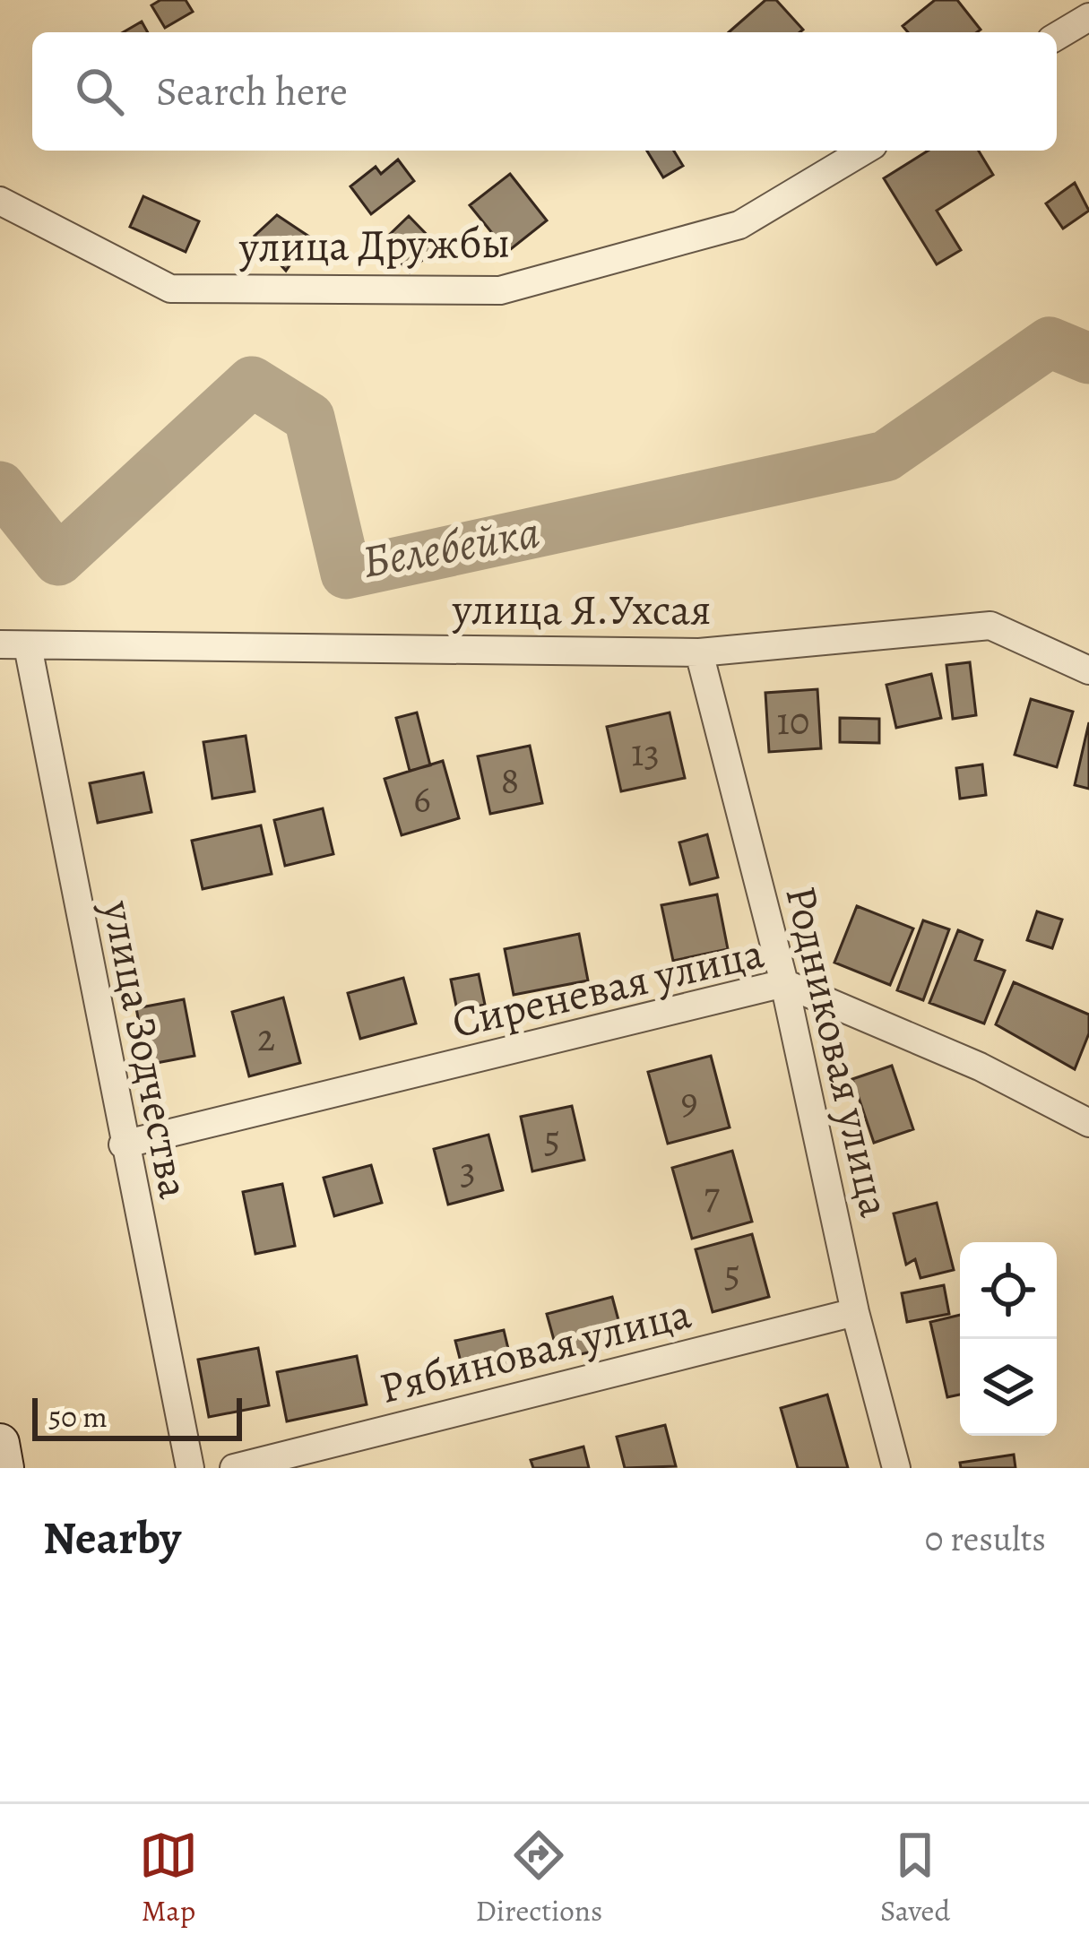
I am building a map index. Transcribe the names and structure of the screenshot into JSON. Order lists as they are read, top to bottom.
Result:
{
  "streets": {
    "street": [
      "улица Дружбы",
      "улица Я.Ухсая",
      "Сиреневая улица",
      "улица Зодчества",
      "Родниковая улица",
      "Рябиновая улица"
    ]
  },
  "crossings": [
    ["улица Я.Ухсая", "улица Зодчества"],
    ["улица Я.Ухсая", "Родниковая улица"],
    ["Сиреневая улица", "улица Зодчества"],
    ["Сиреневая улица", "Родниковая улица"],
    ["Родниковая улица", "Рябиновая улица"]
  ],
  "water": ["Белебейка"],
  "house_numbers": [
    "10",
    "13",
    "8",
    "6",
    "2",
    "9",
    "5",
    "3",
    "7",
    "5"
  ],
  "scale_bar": "50 m",
  "page": {
    "search": "Search here",
    "scale": "50 m",
    "heading": ["Nearby", "0 results"],
    "nav": ["Map", "Directions", "Saved"]
  }
}
